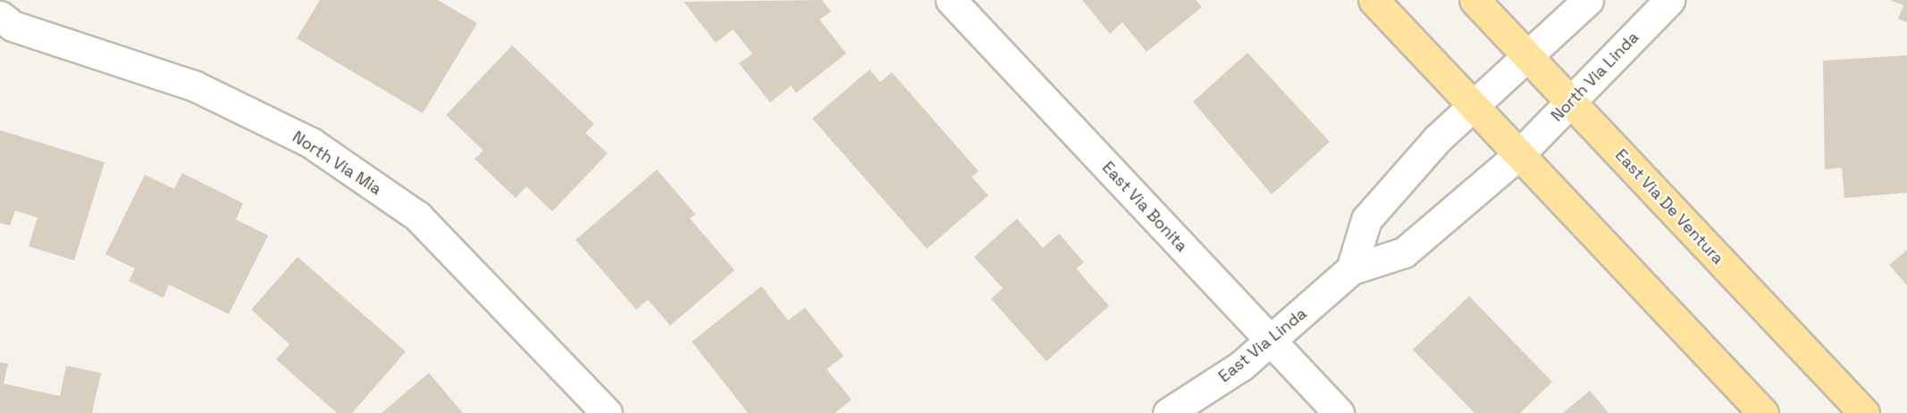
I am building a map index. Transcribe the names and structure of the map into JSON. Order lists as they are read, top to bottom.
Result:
{
  "streets": {
    "main road": ["East Via De Ventura"],
    "street": [
      "North Via Linda",
      "North Via Mia",
      "East Via Bonita",
      "East Via Linda"
    ]
  },
  "crossings": [
    ["North Via Linda", "East Via De Ventura"],
    ["North Via Linda", "East Via Linda"],
    ["East Via Bonita", "East Via Linda"]
  ]
}
